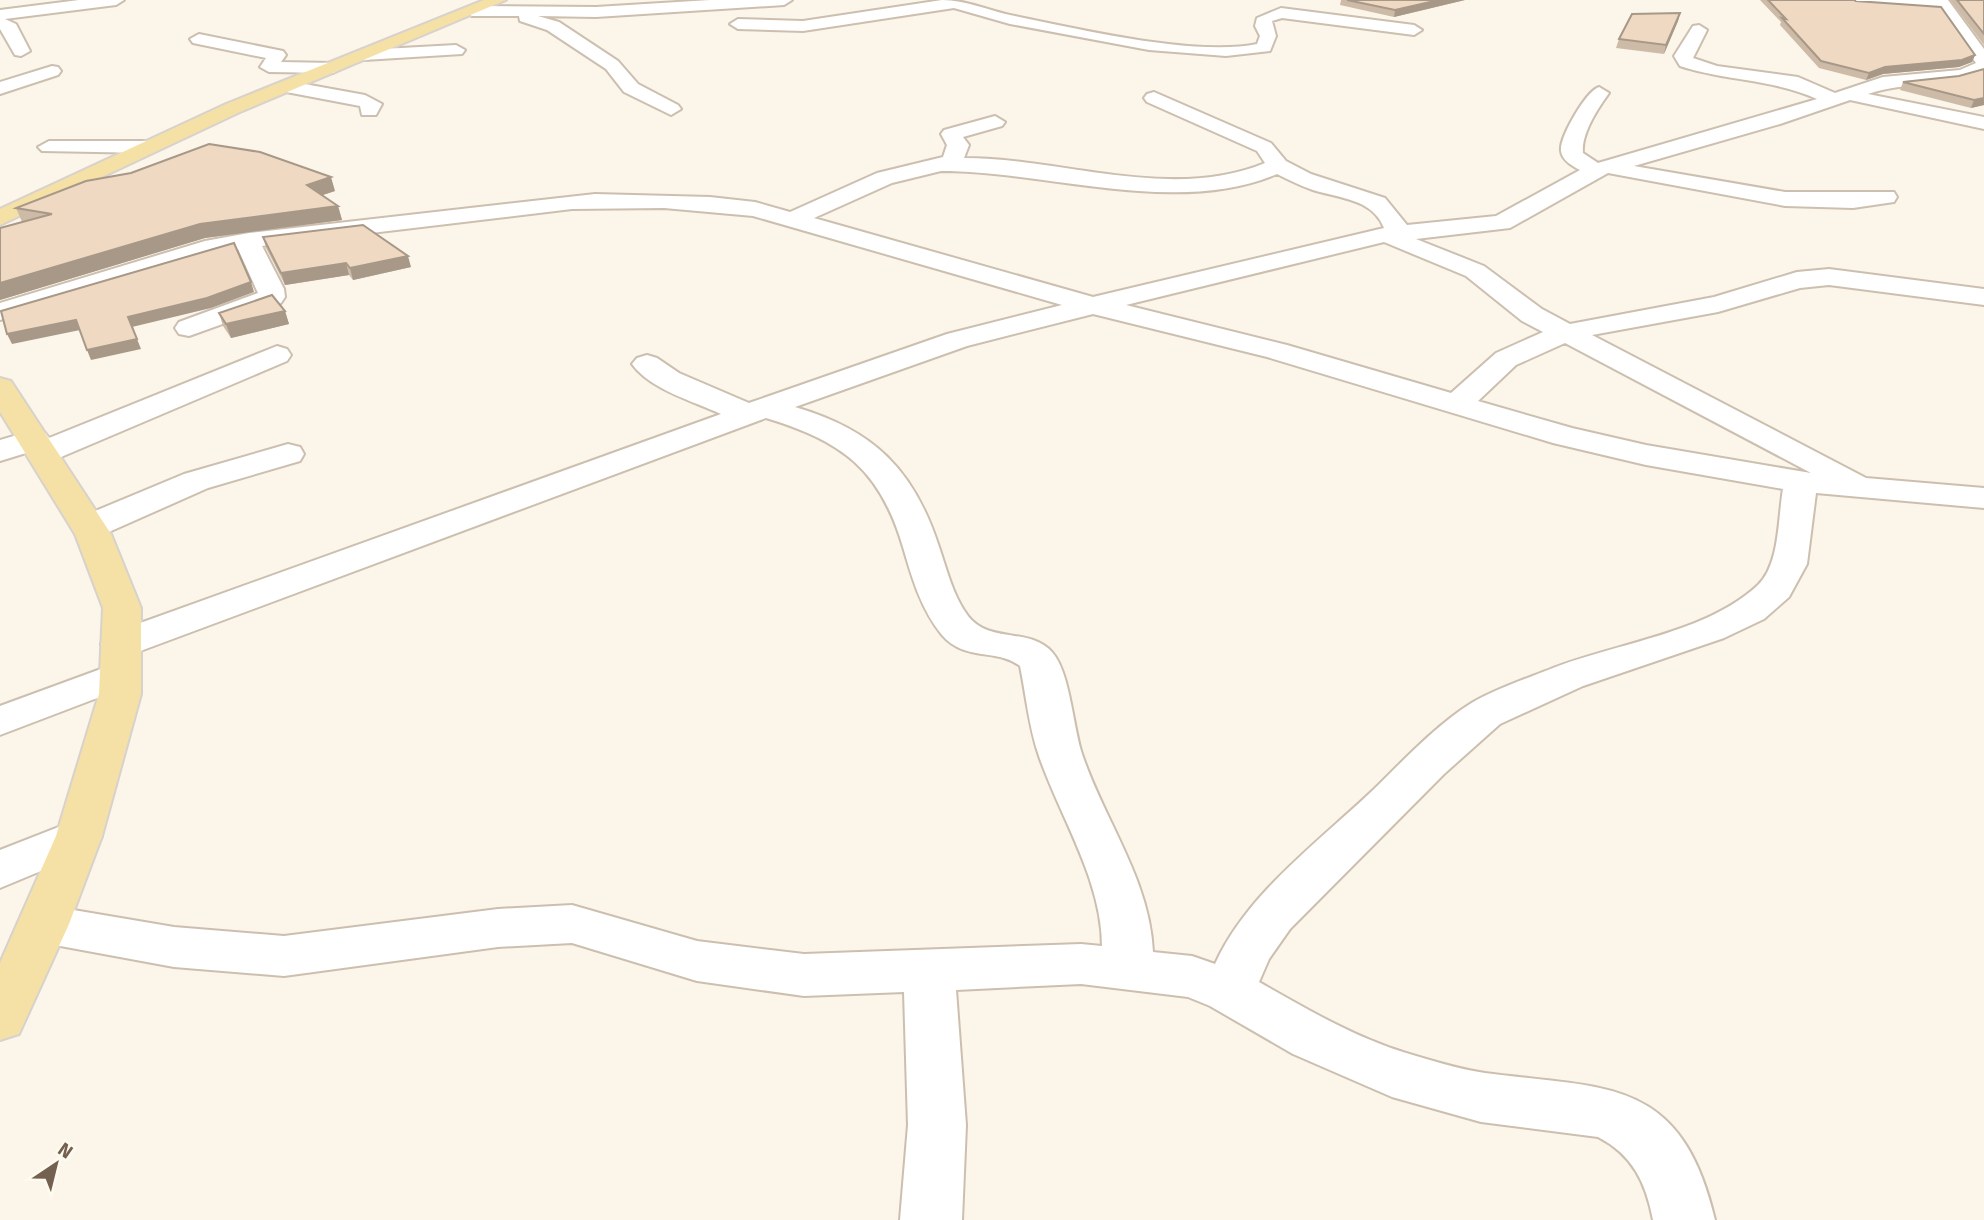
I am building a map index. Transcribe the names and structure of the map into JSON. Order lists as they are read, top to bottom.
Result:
{
  "north": "top right"
}
